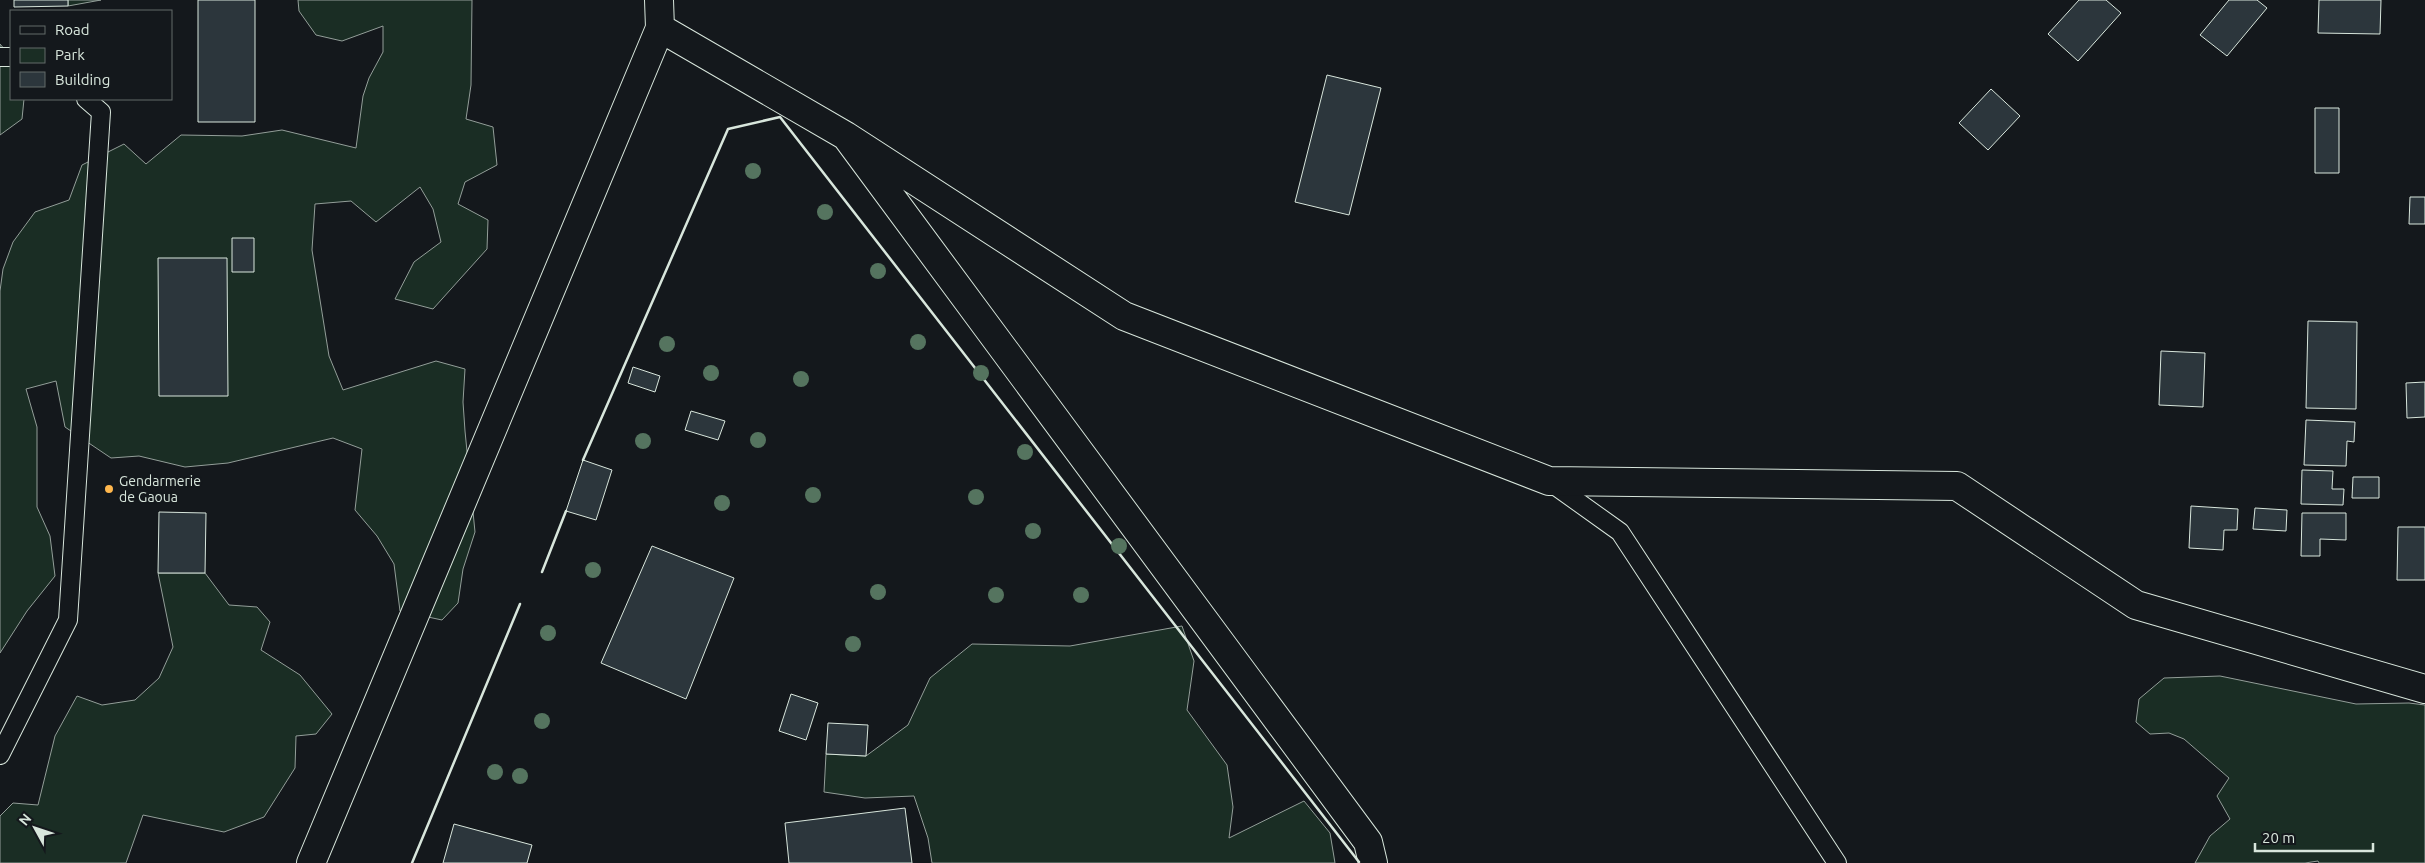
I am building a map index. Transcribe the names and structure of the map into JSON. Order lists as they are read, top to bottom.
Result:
{
  "places": ["Gendarmerie de Gaoua"],
  "legend": ["Road", "Park", "Building"],
  "scale_bar": "20 m",
  "north": "top left"
}
